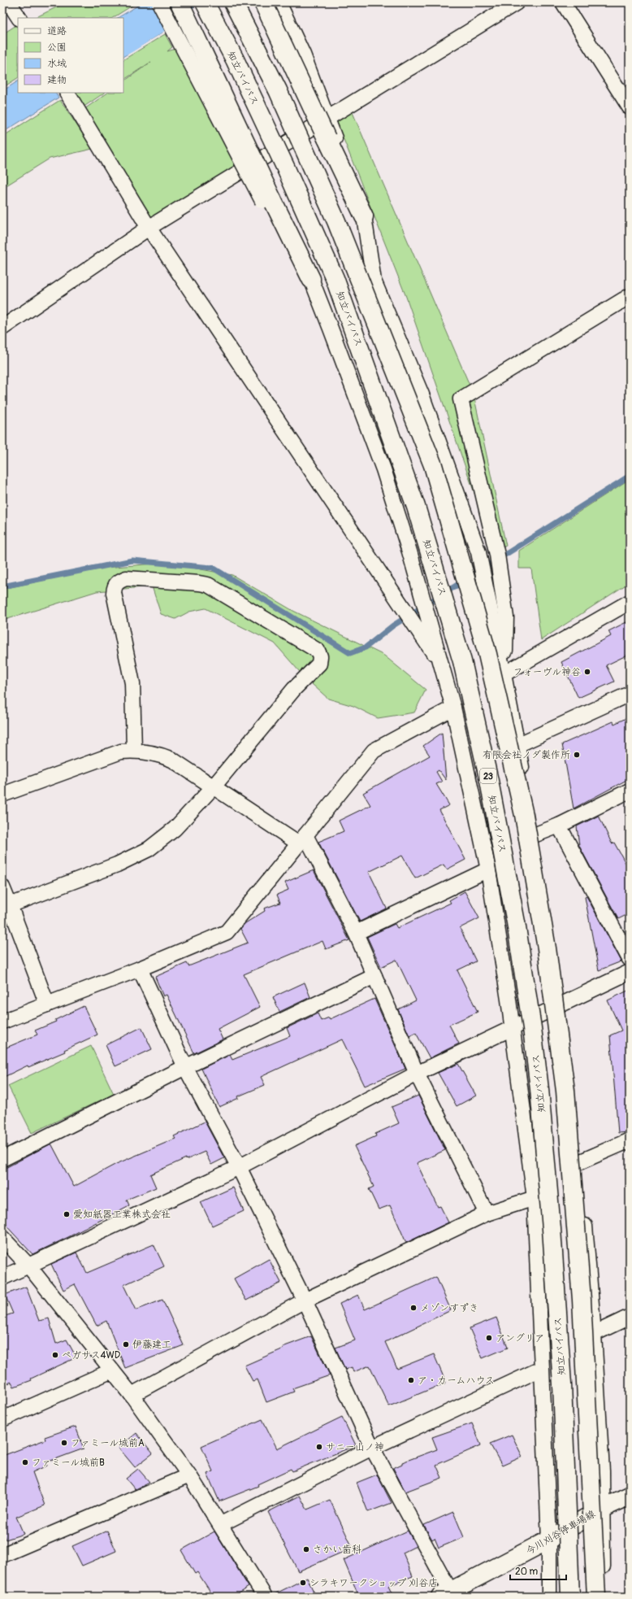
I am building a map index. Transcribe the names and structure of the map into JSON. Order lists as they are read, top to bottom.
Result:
{
  "streets": {
    "main road": ["知立バイパス", "23", "今川刈谷停車場線"]
  },
  "places": [
    "フォーヴル神谷",
    "有限会社ノダ製作所",
    "愛知紙器工業株式会社",
    "メゾンすずき",
    "アングリア",
    "伊藤建工",
    "ペガサス4WD",
    "ア・カームハウス",
    "ファミール城前A",
    "サニー山ノ神",
    "ファミール城前B",
    "さかい歯科",
    "シラキワークショップ 刈谷店"
  ],
  "legend": [
    "道路",
    "公園",
    "水域",
    "建物"
  ],
  "scale_bar": "20 m"
}
